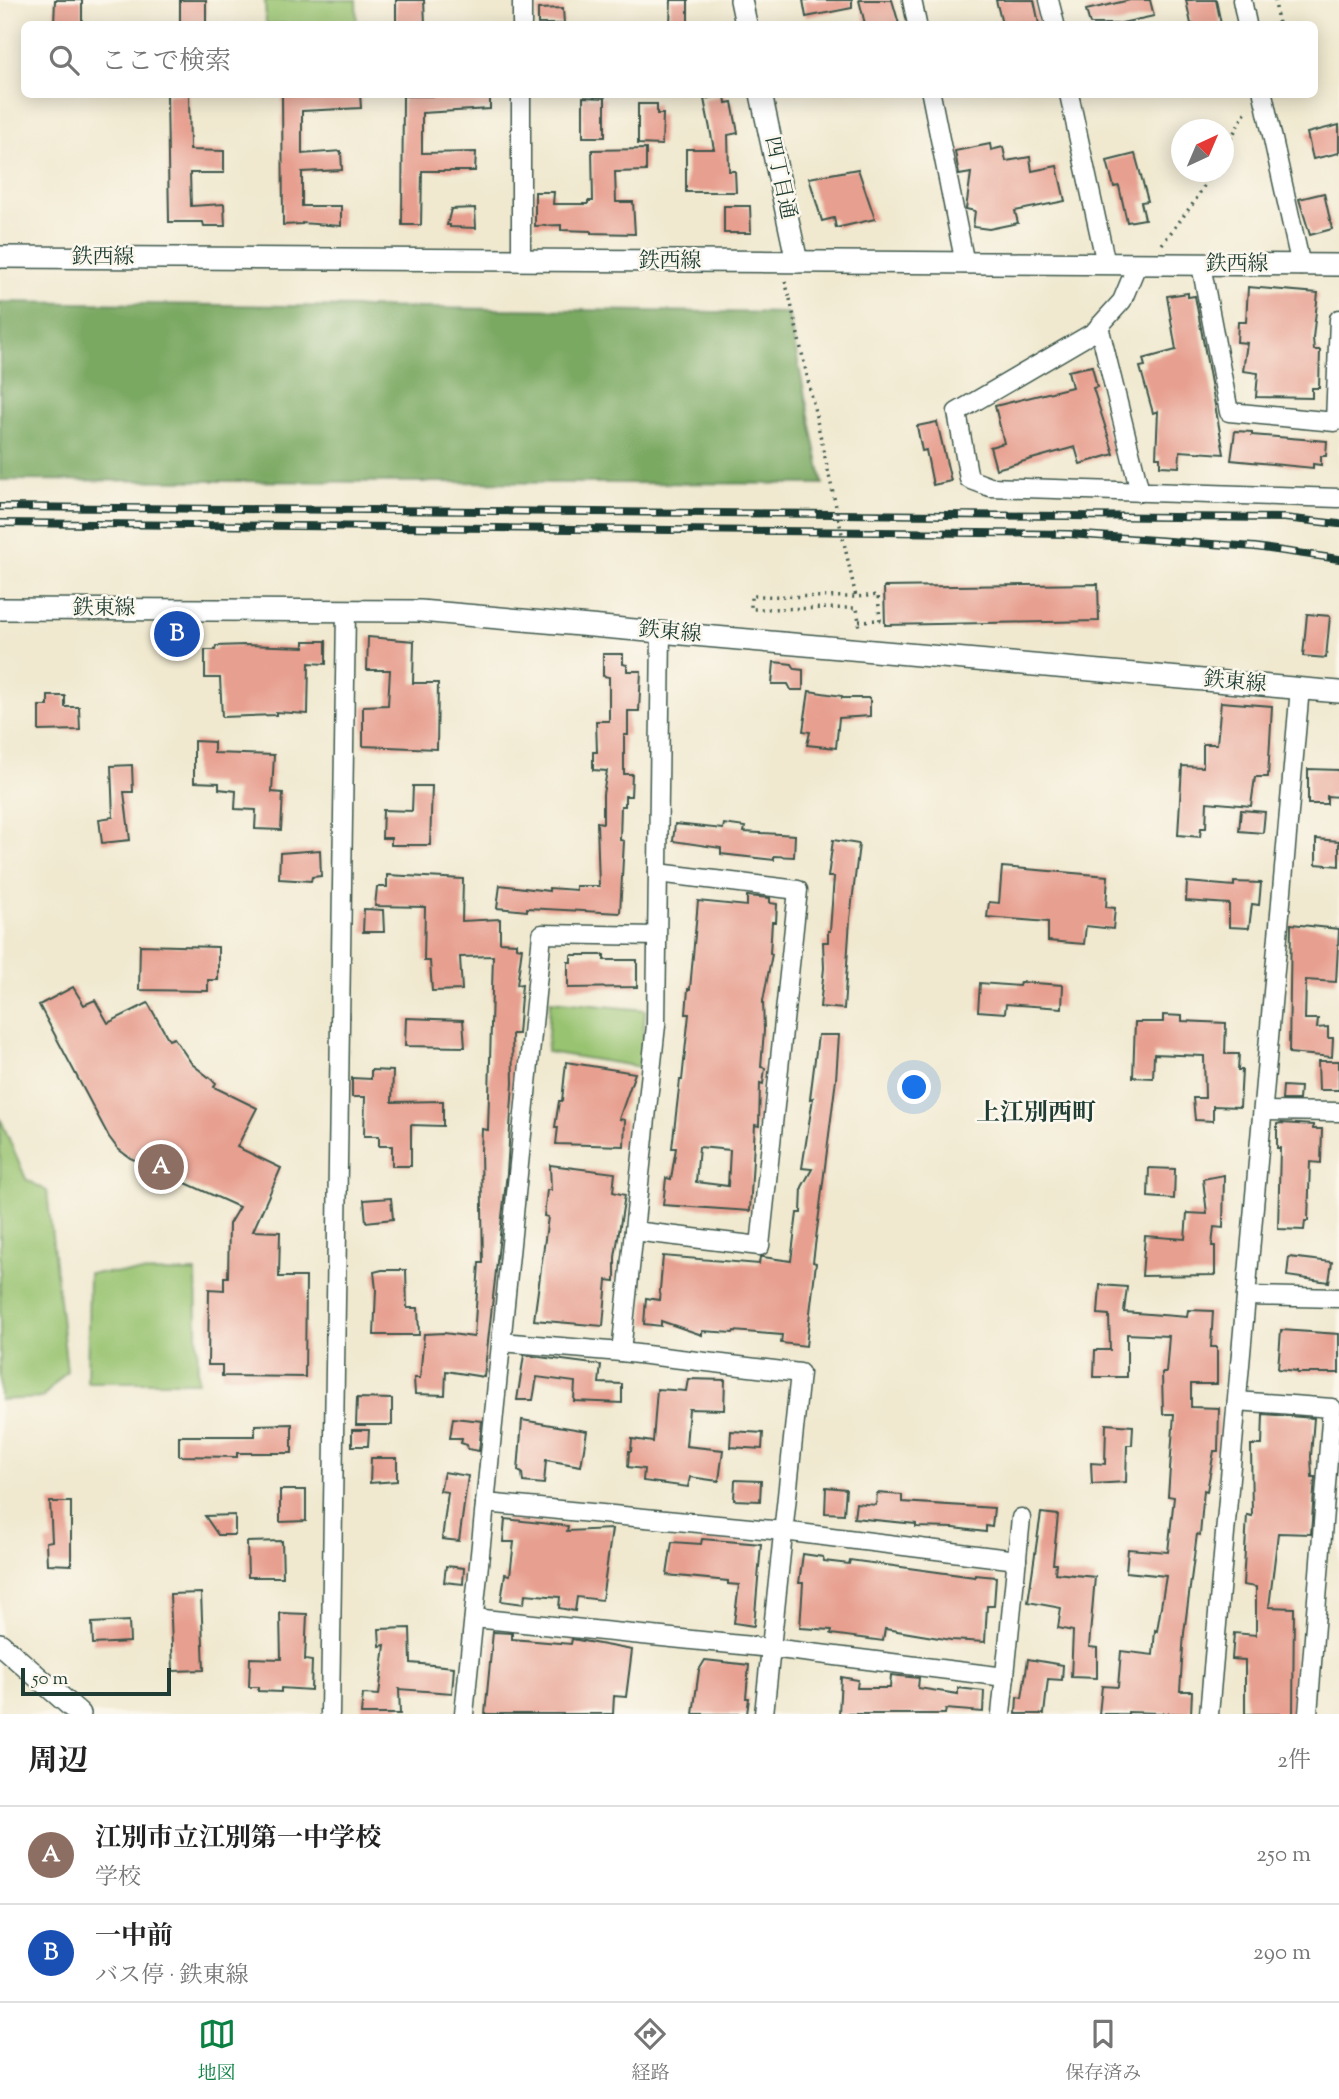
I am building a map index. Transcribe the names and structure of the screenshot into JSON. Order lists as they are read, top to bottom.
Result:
{
  "streets": {
    "street": ["四丁目通", "鉄西線", "鉄東線"]
  },
  "crossings": [
    ["四丁目通", "鉄西線"]
  ],
  "districts": ["上江別西町"],
  "scale_bar": "50 m",
  "north": "top right",
  "page": {
    "search": "ここで検索",
    "pins": ["B", "A"],
    "scale": "50 m",
    "heading": ["周辺", "2件"],
    "list": [
      {
        "mark": "A",
        "name": "江別市立江別第一中学校",
        "note": "学校",
        "value": "250 m"
      },
      {
        "mark": "B",
        "name": "一中前",
        "note": "バス停 · 鉄東線",
        "value": "290 m"
      }
    ],
    "nav": ["地図", "経路", "保存済み"]
  }
}
